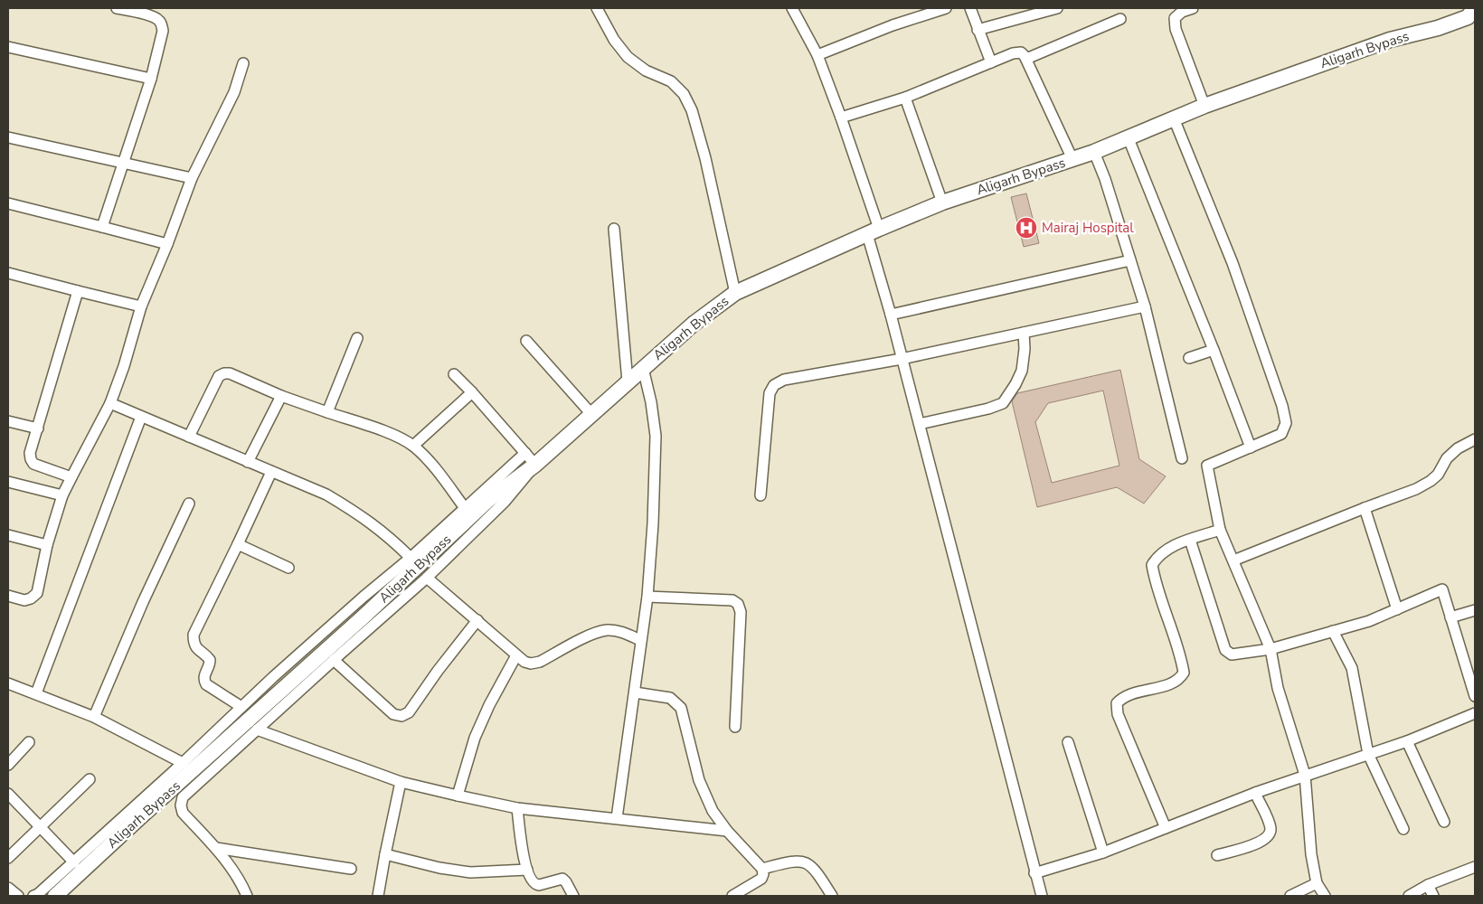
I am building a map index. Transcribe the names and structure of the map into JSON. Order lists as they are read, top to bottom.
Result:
{
  "streets": {
    "main road": ["Aligarh Bypass"]
  },
  "places": {
    "hospital": ["Mairaj Hospital"]
  }
}
